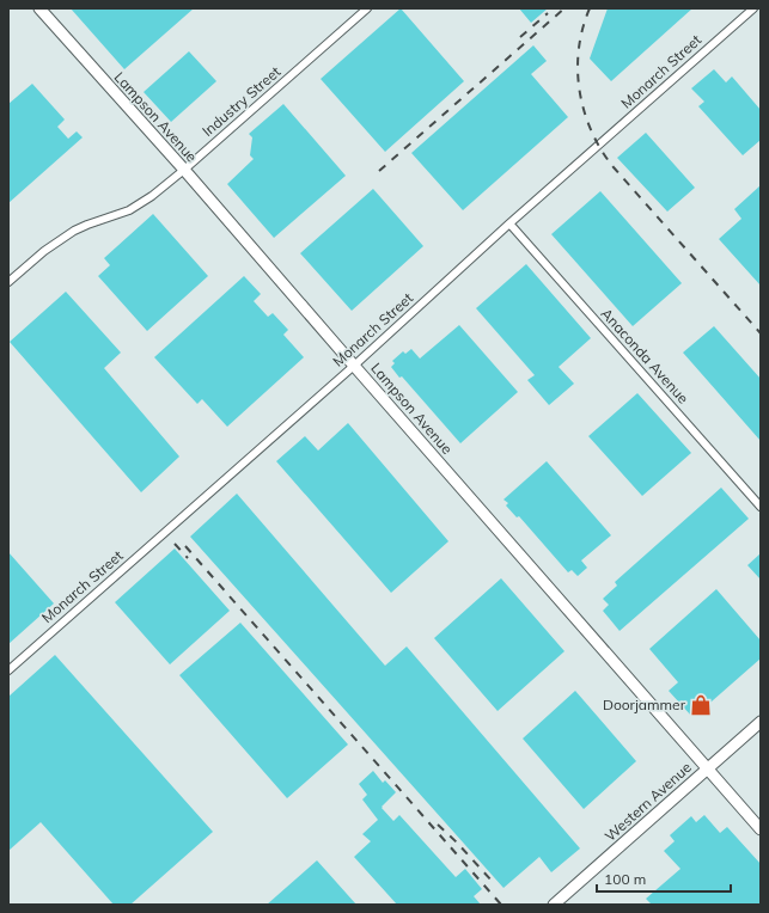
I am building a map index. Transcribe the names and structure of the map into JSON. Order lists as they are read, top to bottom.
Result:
{
  "streets": {
    "main road": ["Lampson Avenue", "Western Avenue"],
    "street": ["Monarch Street", "Industry Street", "Anaconda Avenue"]
  },
  "crossings": [
    ["Monarch Street", "Lampson Avenue"],
    ["Monarch Street", "Anaconda Avenue"],
    ["Industry Street", "Lampson Avenue"],
    ["Lampson Avenue", "Western Avenue"]
  ],
  "places": {
    "shop": ["Doorjammer"]
  },
  "scale_bar": "100 m"
}
